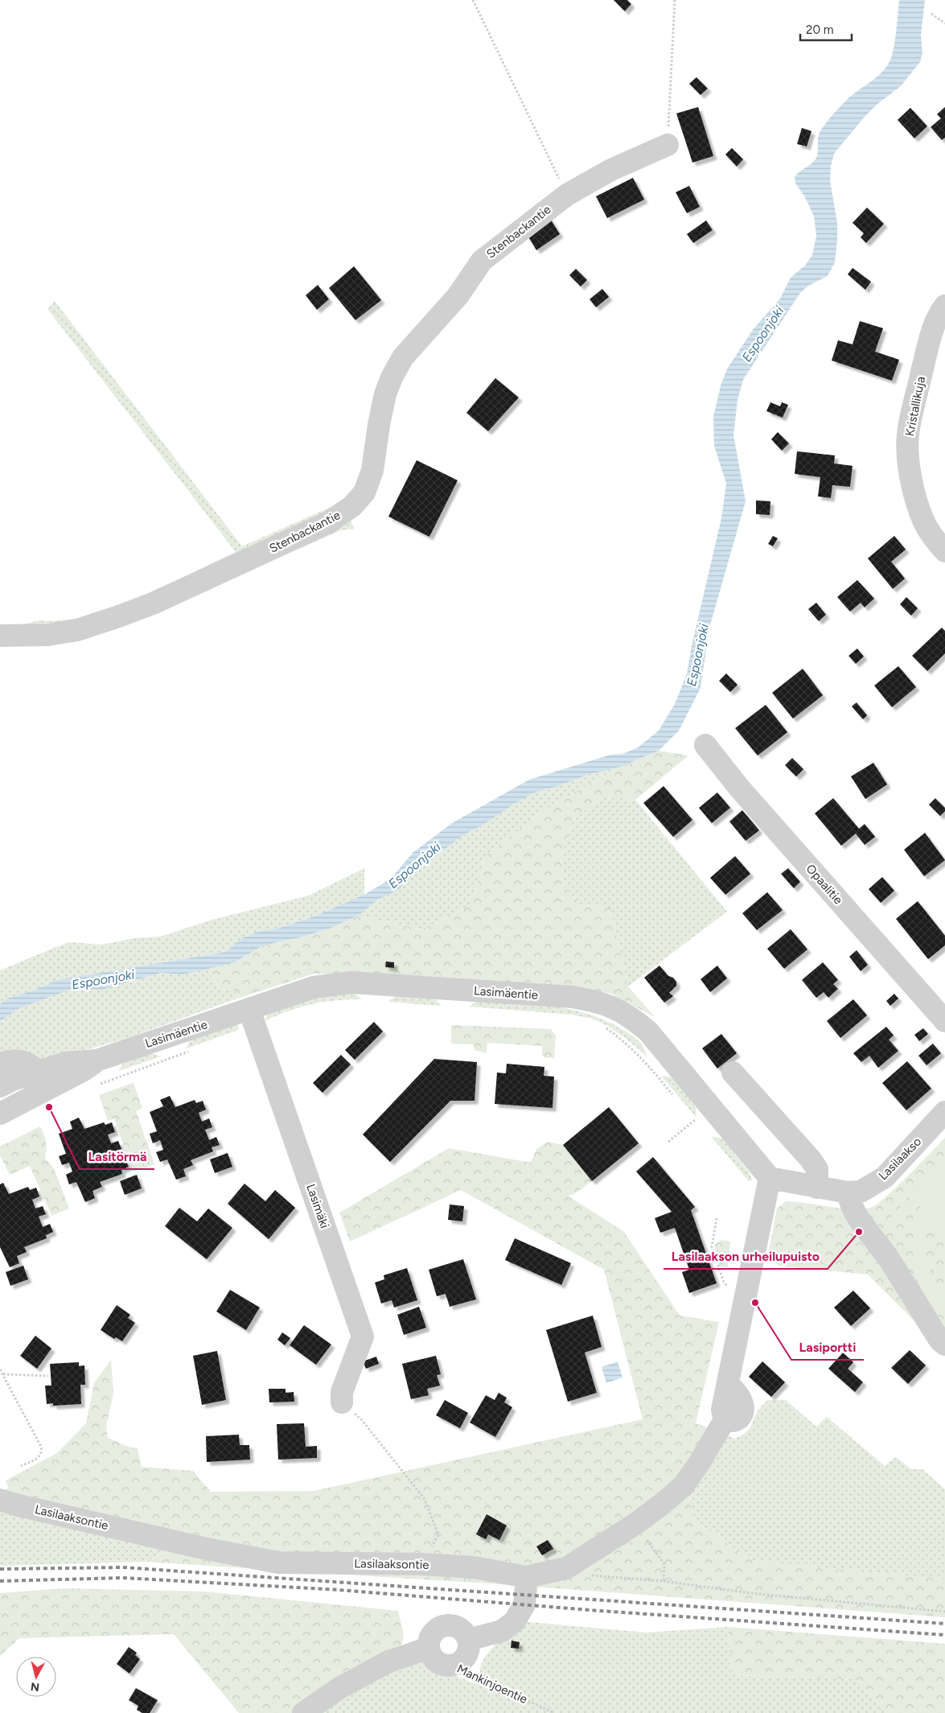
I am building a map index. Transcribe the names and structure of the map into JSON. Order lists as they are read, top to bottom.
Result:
{
  "streets": {
    "street": [
      "Stenbackantie",
      "Kristallikuja",
      "Opaalitie",
      "Lasimäentie",
      "Lasilaakso",
      "Lasimäki",
      "Lasilaaksontie",
      "Mankinjoentie"
    ]
  },
  "crossings": [
    ["Lasimäentie", "Lasimäki"],
    ["Lasimäentie", "Lasilaaksontie"]
  ],
  "water": ["Espoonjoki"],
  "places": ["Lasitörmä", "Lasilaakson urheilupuisto", "Lasiportti"],
  "scale_bar": "20 m",
  "north": "bottom"
}
